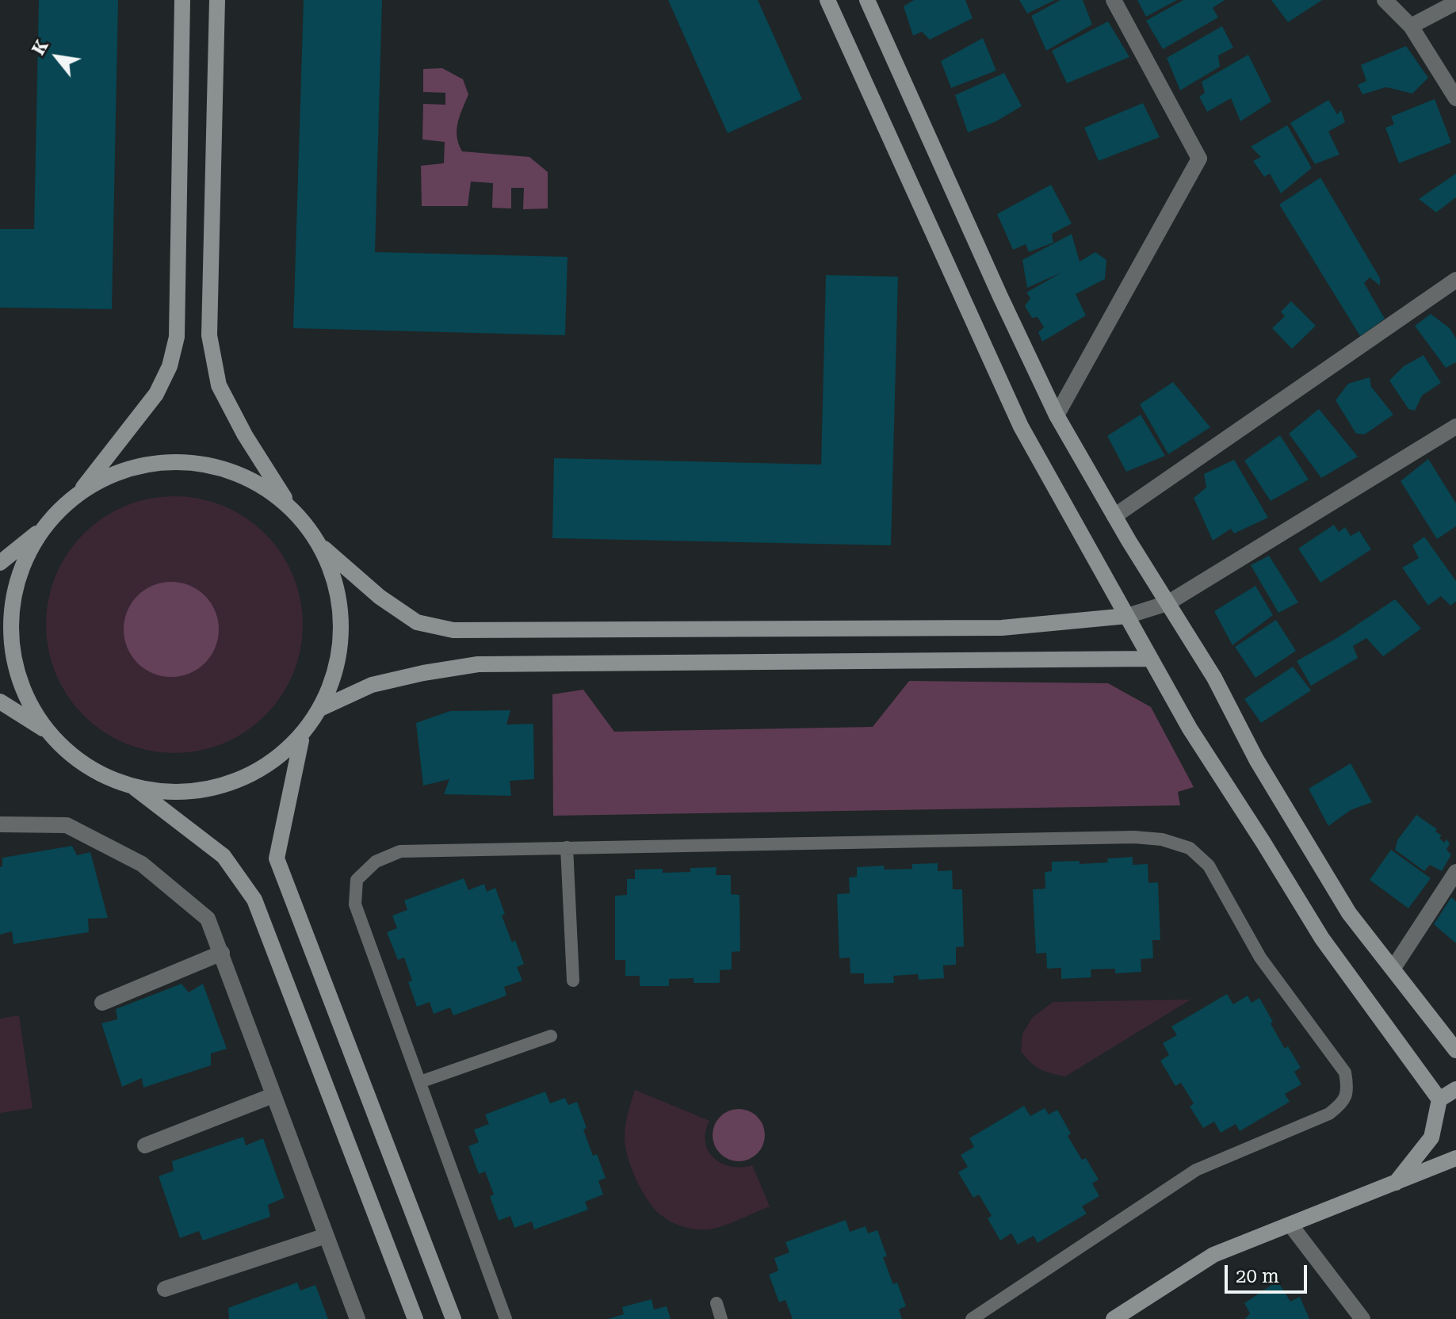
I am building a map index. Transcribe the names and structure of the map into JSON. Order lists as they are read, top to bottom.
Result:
{
  "scale_bar": "20 m",
  "north": "top left"
}
